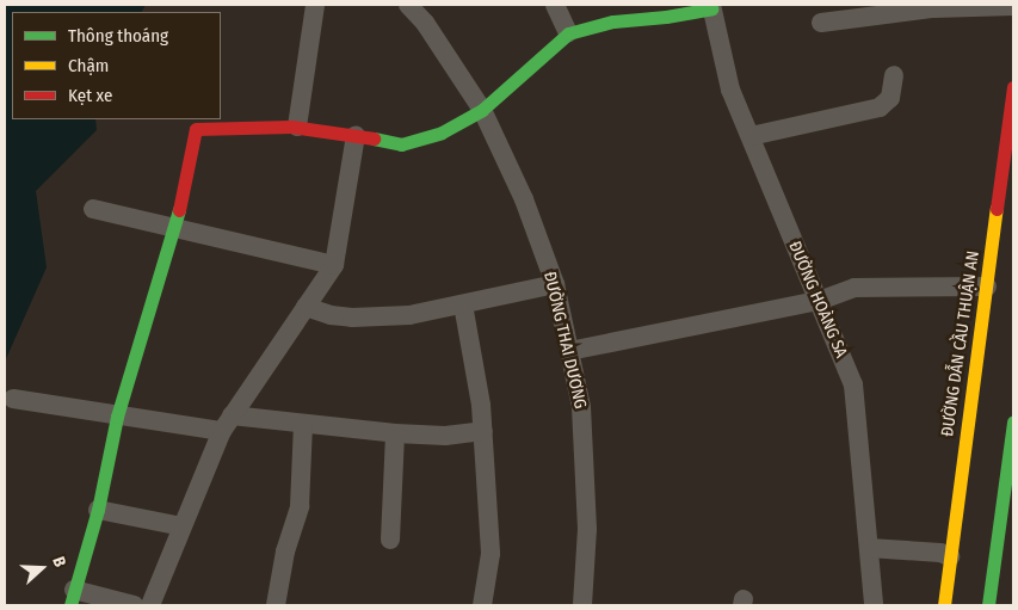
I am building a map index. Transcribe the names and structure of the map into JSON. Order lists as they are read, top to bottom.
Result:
{
  "streets": {
    "street": ["ĐƯỜNG HOÀNG SA", "ĐƯỜNG THAI DƯƠNG", "ĐƯỜNG DẪN CẦU THUẬN AN"]
  },
  "legend": ["Thông thoáng", "Chậm", "Kẹt xe"],
  "north": "right"
}
